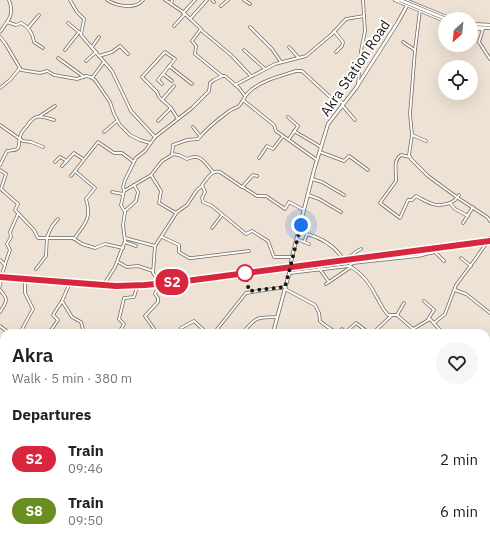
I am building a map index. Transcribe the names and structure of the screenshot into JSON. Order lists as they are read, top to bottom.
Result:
{
  "streets": {
    "main road": ["Akra Station Road"]
  },
  "north": "bottom left",
  "page": {
    "on_map": "S2",
    "heading": [
      ["Akra", "Walk · 5 min · 380 m"],
      "Departures"
    ],
    "list": [
      {
        "mark": "S2",
        "name": "Train",
        "note": "09:46",
        "value": "2 min"
      },
      {
        "mark": "S8",
        "name": "Train",
        "note": "09:50",
        "value": "6 min"
      }
    ]
  }
}
